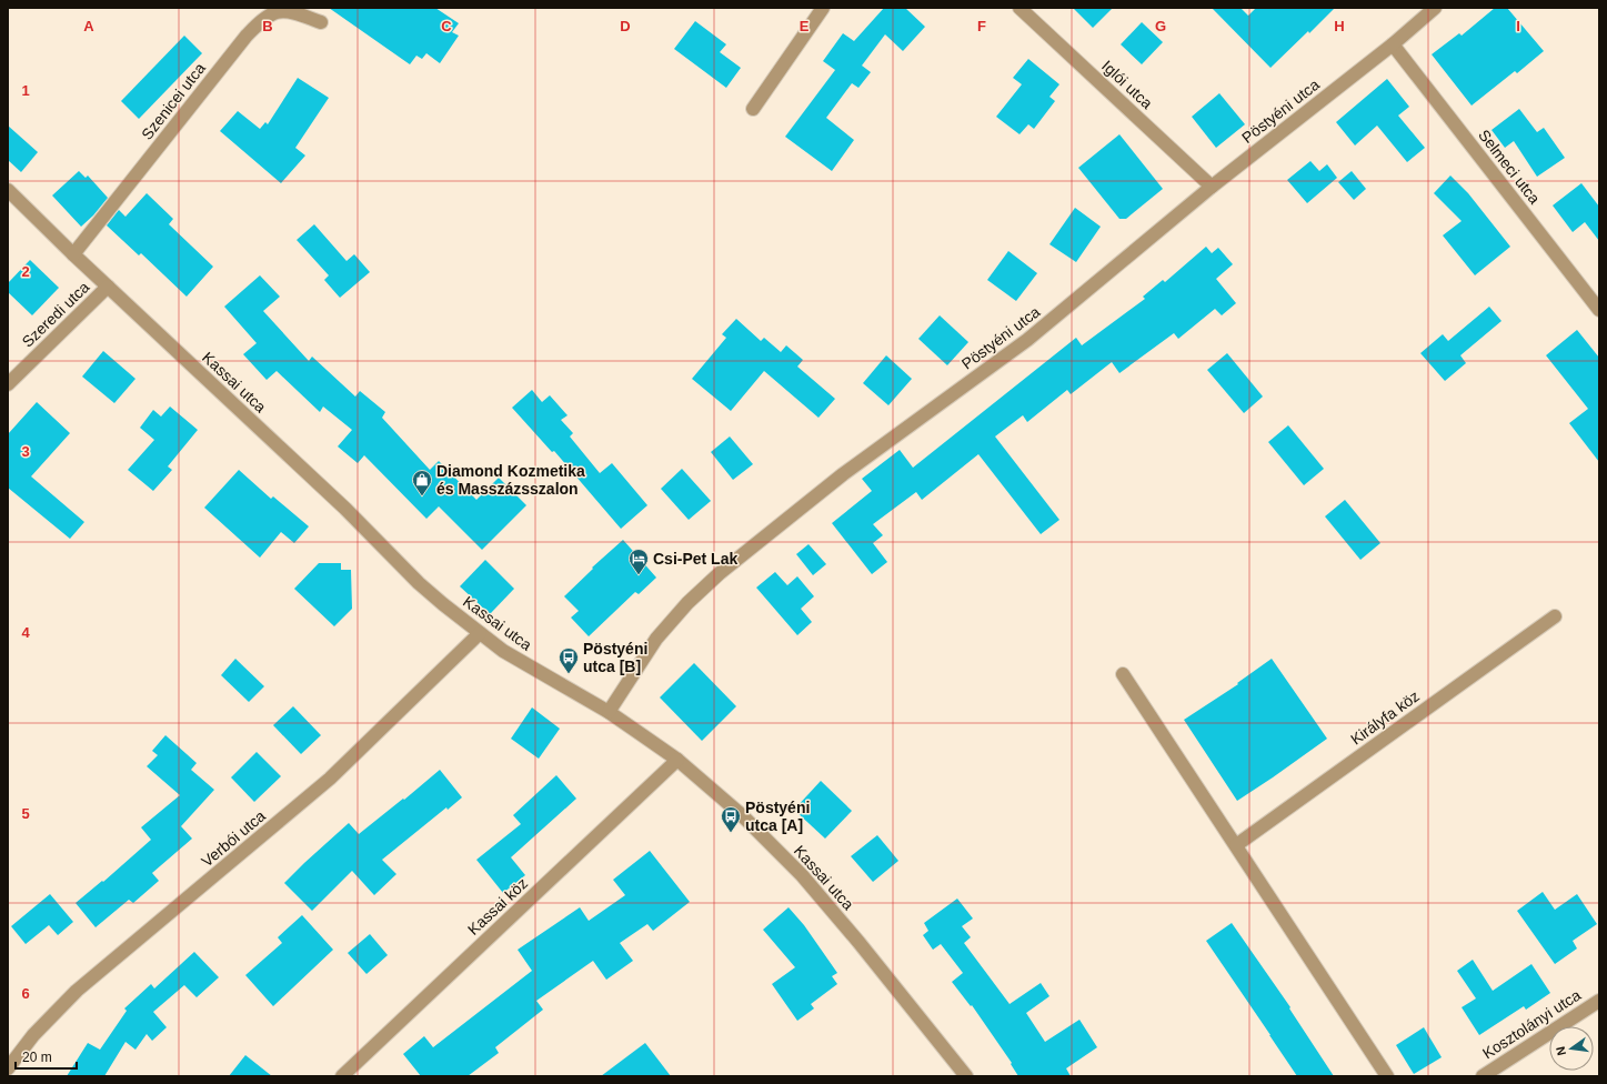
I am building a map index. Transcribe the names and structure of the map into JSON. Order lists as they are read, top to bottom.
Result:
{
  "streets": {
    "street": [
      "Iglói utca",
      "Szenicei utca",
      "Pöstyéni utca",
      "Selmeci utca",
      "Szeredi utca",
      "Kassai utca",
      "Királyfa köz",
      "Verbói utca",
      "Kassai köz",
      "Kosztolányi utca"
    ]
  },
  "crossings": [
    ["Iglói utca", "Pöstyéni utca"],
    ["Szenicei utca", "Kassai utca"],
    ["Pöstyéni utca", "Selmeci utca"],
    ["Pöstyéni utca", "Kassai utca"],
    ["Szeredi utca", "Kassai utca"],
    ["Kassai utca", "Verbói utca"],
    ["Kassai utca", "Kassai köz"]
  ],
  "places": {
    "shop": ["Diamond Kozmetika és Masszázsszalon"],
    "hotel": ["Csi-Pet Lak"],
    "bus stop": ["Pöstyéni utca [B]", "Pöstyéni utca [A]"]
  },
  "scale_bar": "20 m",
  "north": "left",
  "grid": {
    "columns": [
      "A",
      "B",
      "C",
      "D",
      "E",
      "F",
      "G",
      "H",
      "I"
    ],
    "rows": [
      "1",
      "2",
      "3",
      "4",
      "5",
      "6"
    ]
  }
}
